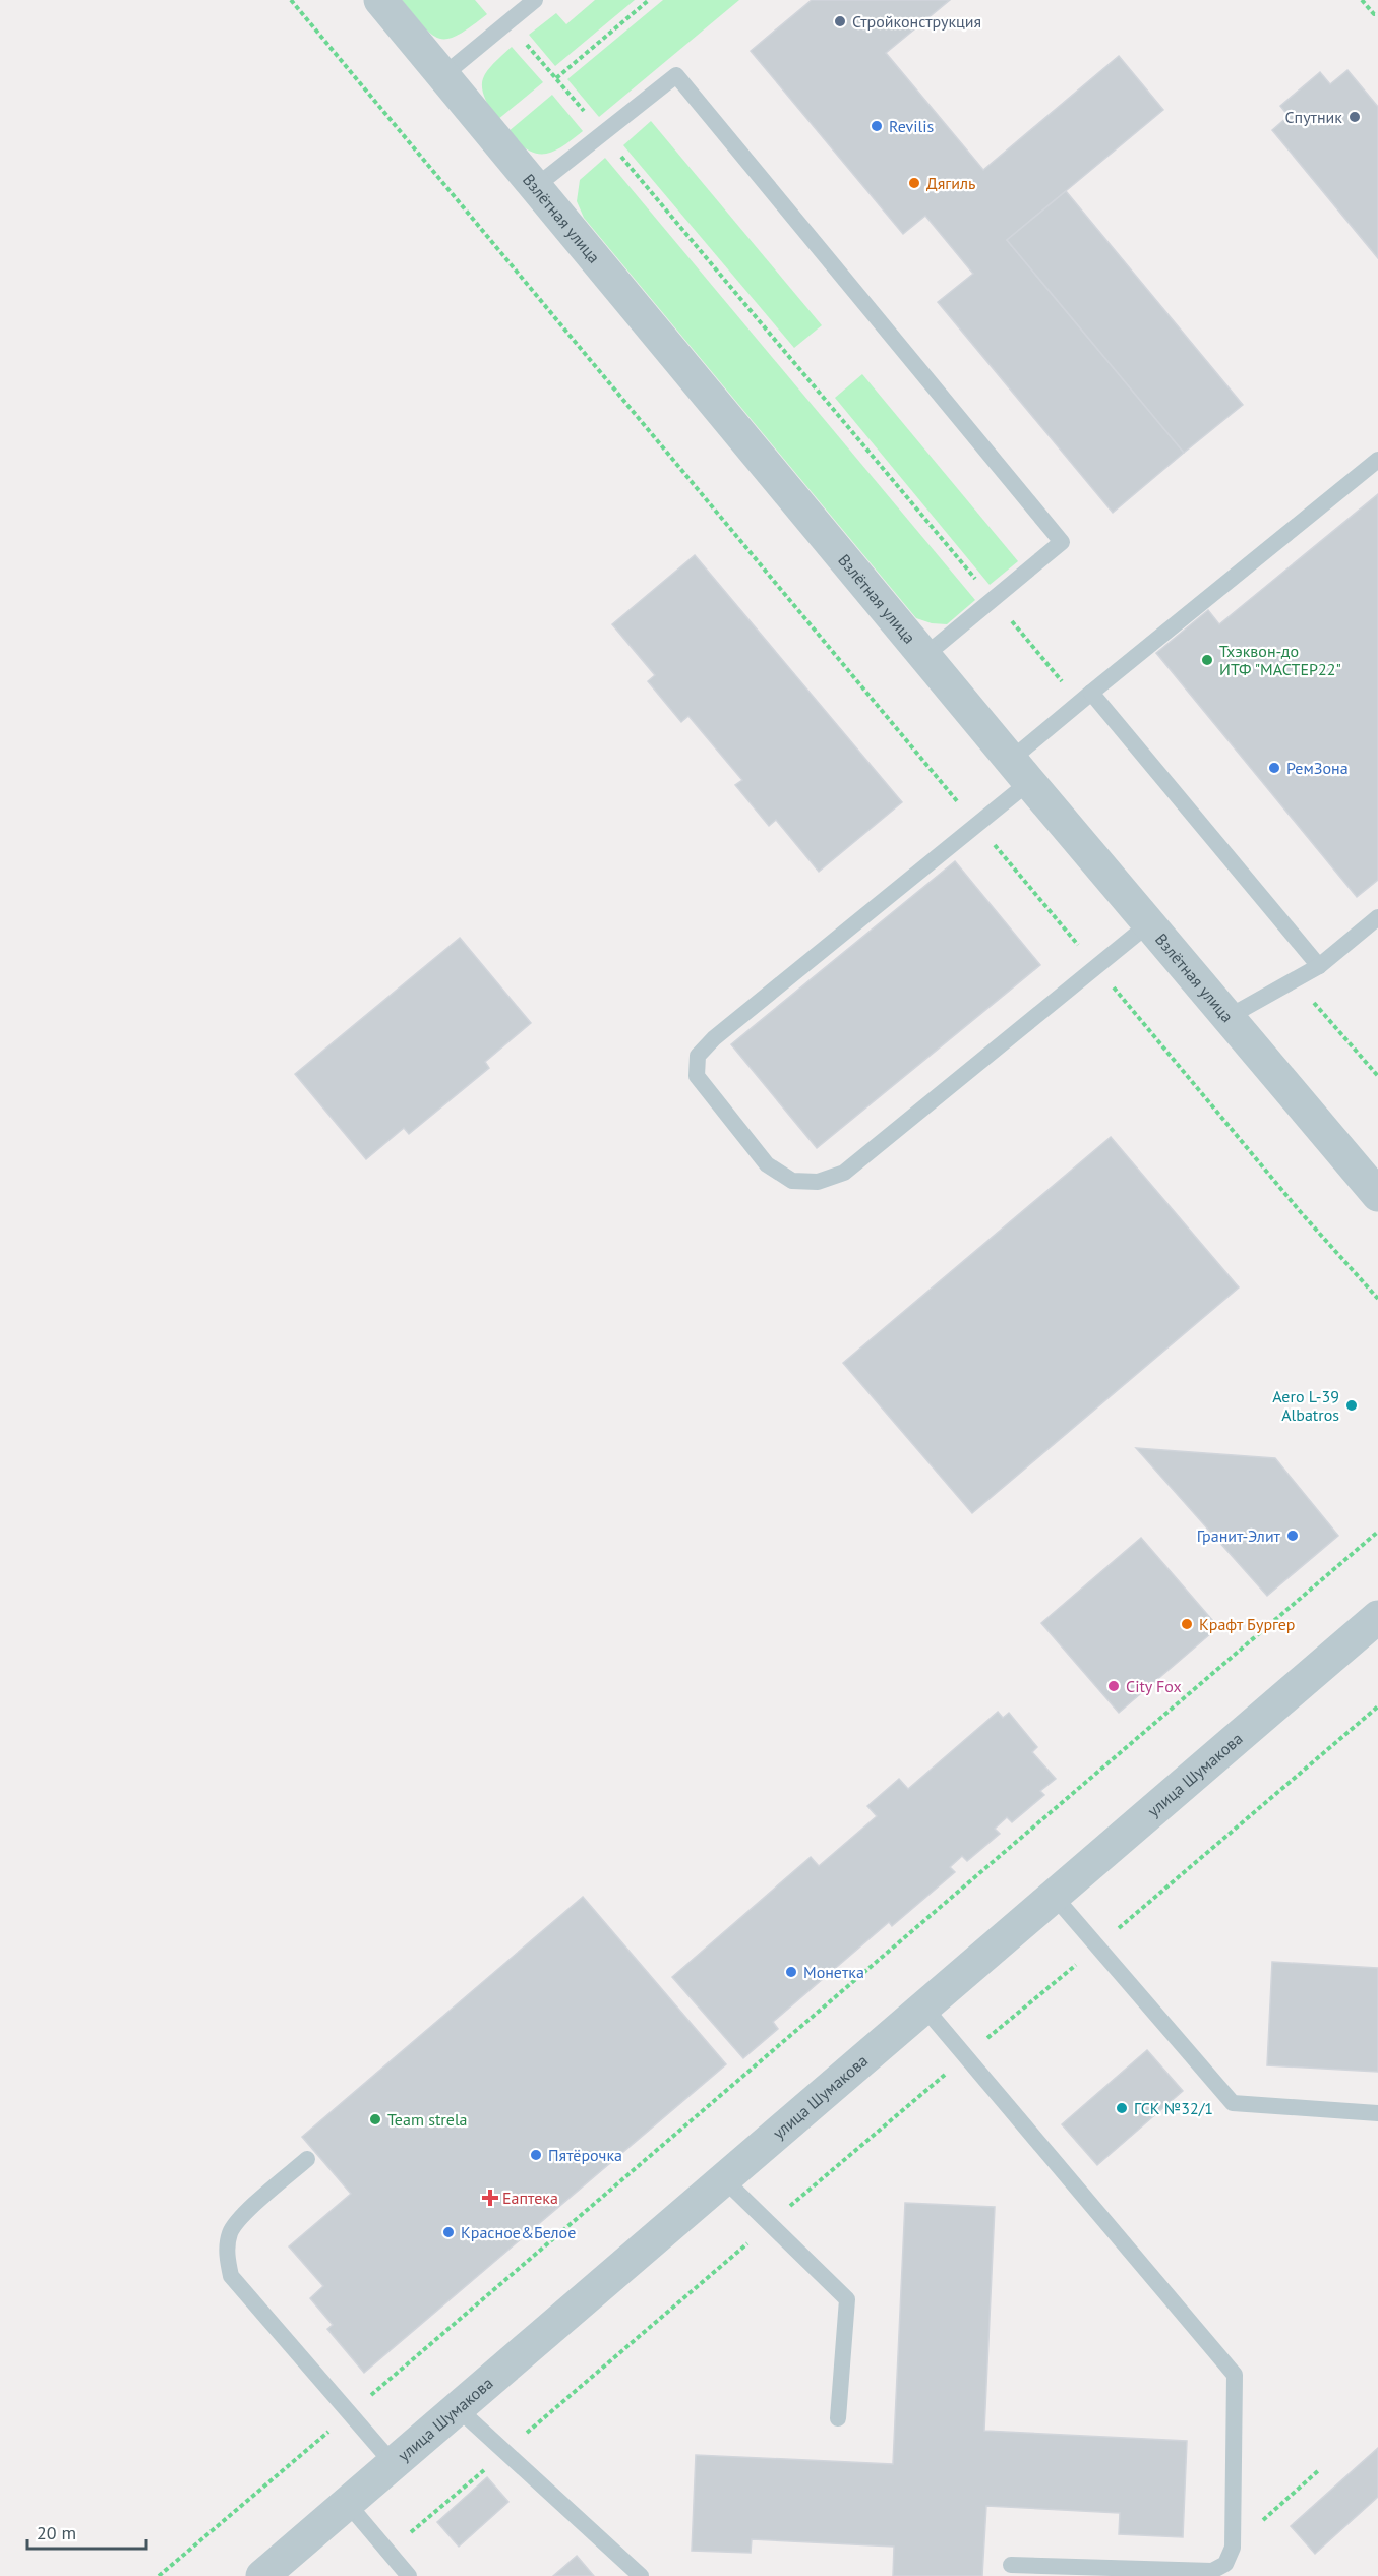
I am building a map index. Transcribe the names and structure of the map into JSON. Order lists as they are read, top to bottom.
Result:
{
  "streets": {
    "street": ["Взлётная улица", "улица Шумакова"]
  },
  "places": {
    "other": [
      "Стройконструкция",
      "Спутник",
      "Revilis",
      "Дягиль",
      "Тхэквон-до ИТФ \"МАСТЕР22\"",
      "РемЗона",
      "Aero L-39 Albatros",
      "Гранит-Элит",
      "Крафт Бургер",
      "City Fox",
      "Монетка",
      "ГСК №32/1",
      "Team strela",
      "Пятёрочка",
      "Красное&Белое"
    ],
    "health": ["Еаптека"]
  },
  "scale_bar": "20 m"
}
